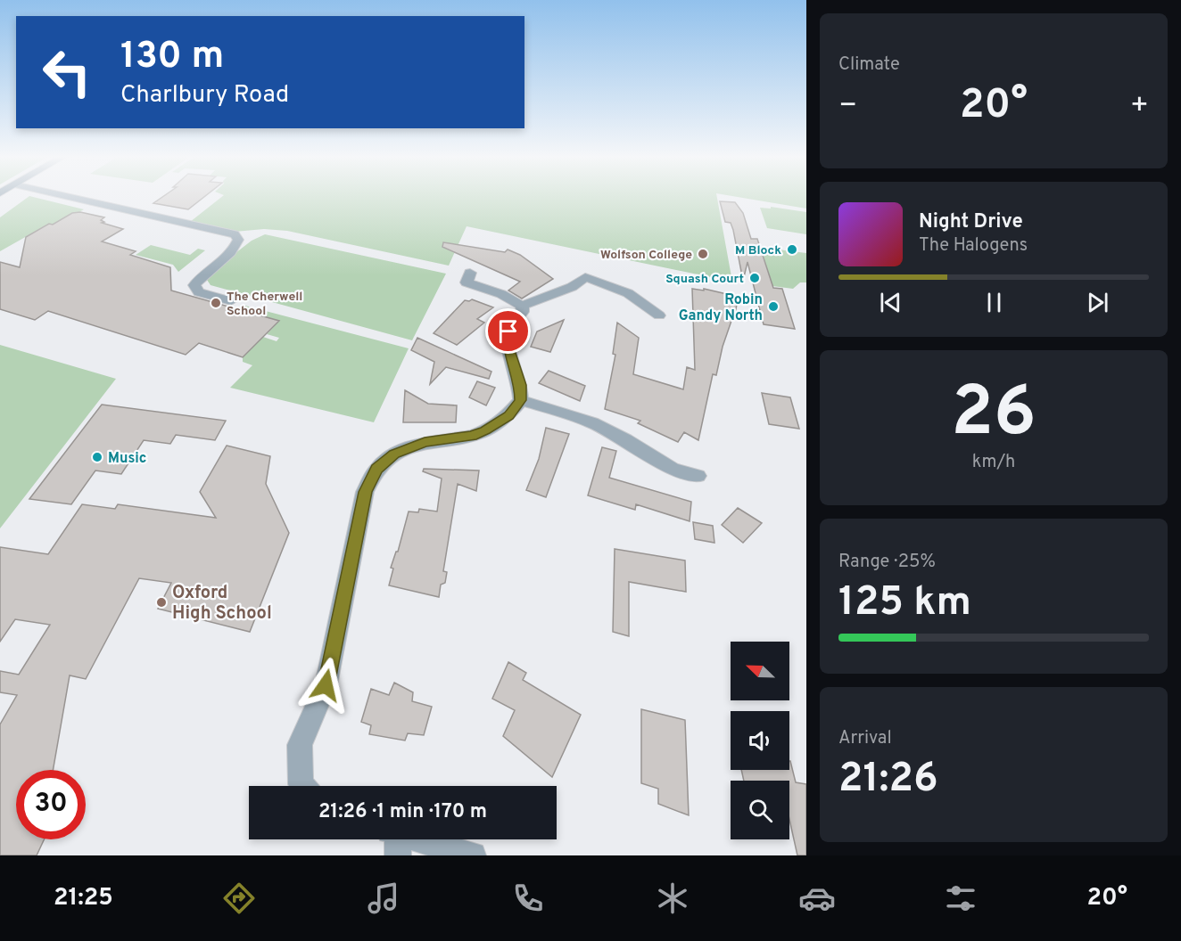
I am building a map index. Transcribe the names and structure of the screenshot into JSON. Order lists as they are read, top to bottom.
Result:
{
  "places": [
    "M Block",
    "Wolfson College",
    "Squash Court",
    "The Cherwell School",
    "Robin Gandy North",
    "Music",
    "Oxford High School"
  ],
  "north": "top left",
  "page": {
    "tile": [
      "Climate",
      ["26", "km/h"],
      ["Range · 25%", "125 km"],
      ["Arrival", "21:26"]
    ],
    "turn": ["130 m", "Charlbury Road"],
    "heat": ["−", "20°", "+"],
    "song": ["Night Drive", "The Halogens"],
    "limit": "30",
    "trip": "21:26 · 1 min · 170 m",
    "tabs": ["21:25", "20°"]
  }
}
